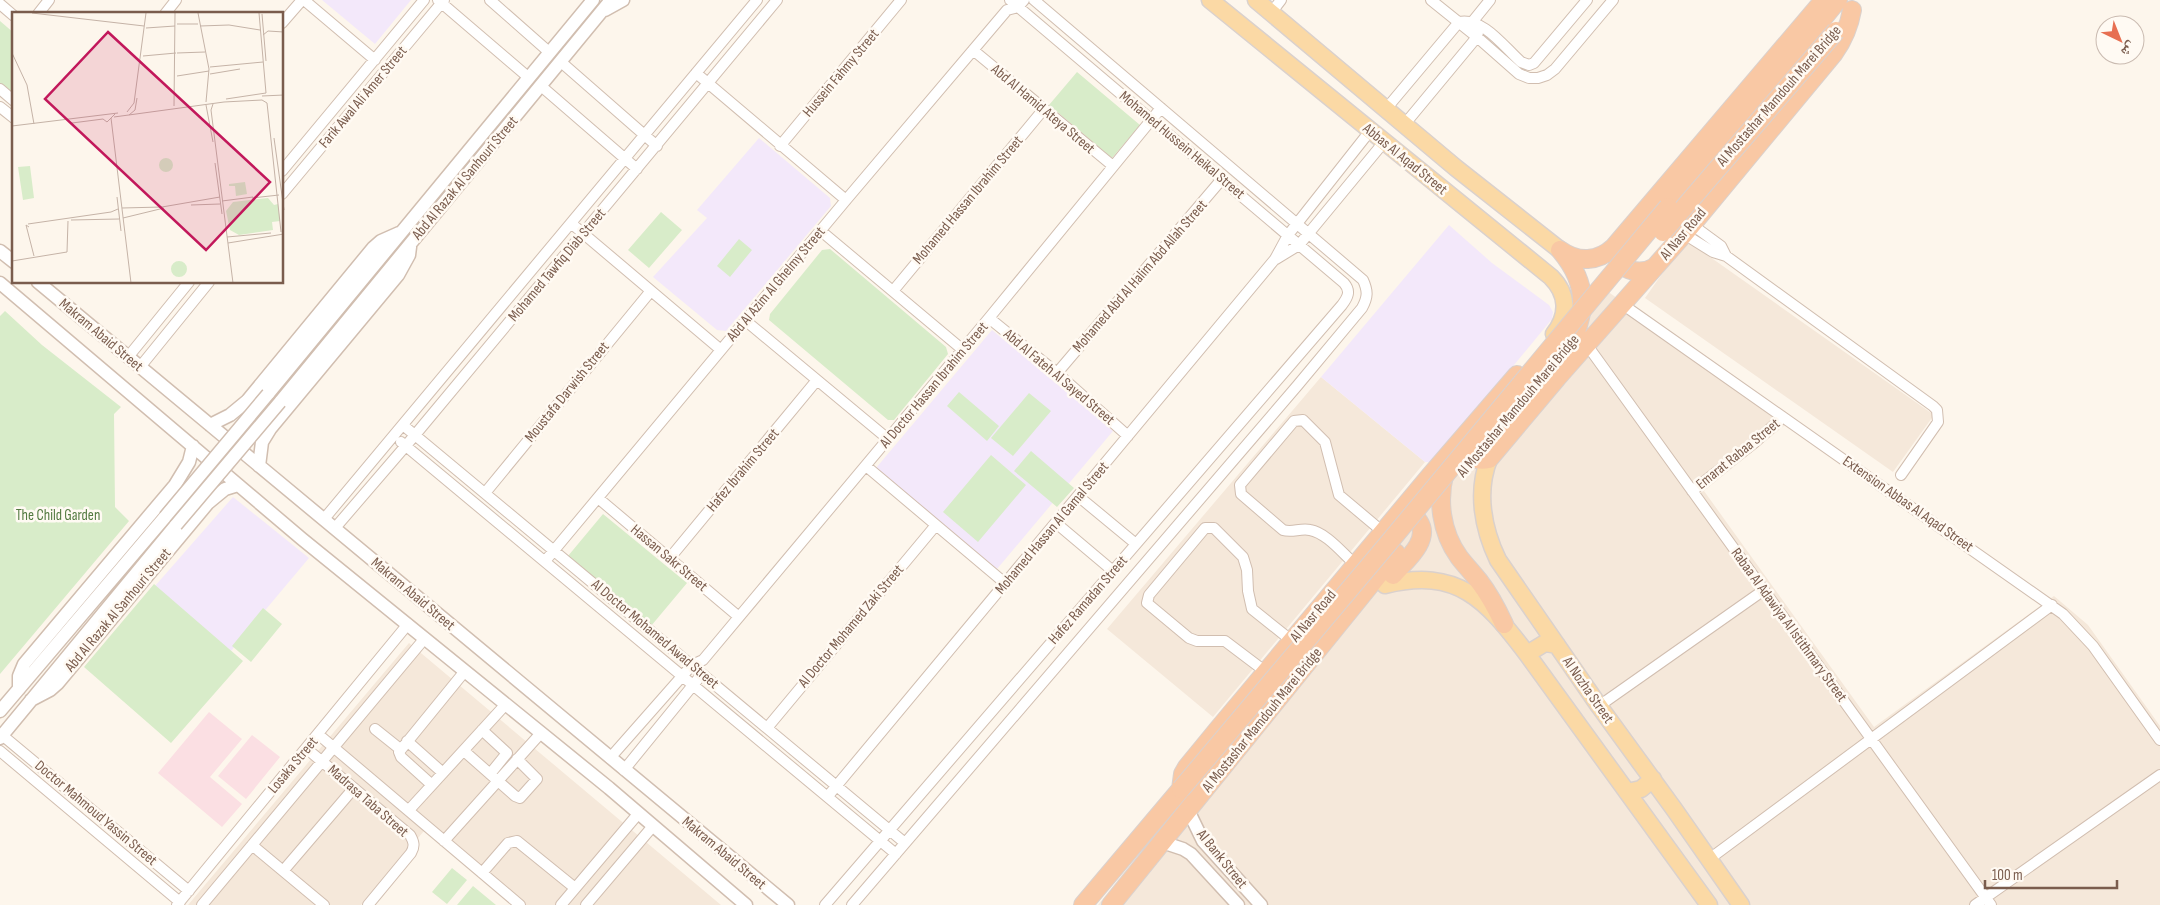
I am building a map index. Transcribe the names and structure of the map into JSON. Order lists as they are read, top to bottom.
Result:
{
  "streets": {
    "highway": ["Al Mostashar Mamdouh Marei Bridge", "Al Nasr Road"],
    "main road": ["Abbas Al Aqad Street", "Al Nozha Street"],
    "street": [
      "Hussein Fahmy Street",
      "Farik Awal Ali Amer Street",
      "Abd Al Hamid Ateya Street",
      "Mohamed Hussein Heikal Street",
      "Abd Al Razak Al Sanhouri Street",
      "Mohamed Hassan Ibrahim Street",
      "Mohamed Tawfiq Diab Street",
      "Mohamed Abd Al Halim Abd Allah Street",
      "Abd Al Azim Al Ghelmy Street",
      "Makram Abaid Street",
      "Abd Al Fateh Al Sayed Street",
      "Al Doctor Hassan Ibrahim Street",
      "Moustafa Darwish Street",
      "Emarat Rabaa Street",
      "Hafez Ibrahim Street",
      "Extension Abbas Al Aqad Street",
      "Mohamed Hassan Al Gamal Street",
      "Hassan Sakr Street",
      "Hafez Ramadan Street",
      "Rabaa Al Adawiya Al Istithmary Street",
      "Al Doctor Mohamed Zaki Street",
      "Al Doctor Mohamed Awad Street",
      "Losaka Street",
      "Madrasa Taba Street",
      "Doctor Mahmoud Yassin Street",
      "Al Bank Street"
    ]
  },
  "crossings": [
    ["Al Mostashar Mamdouh Marei Bridge", "Al Nasr Road"],
    ["Al Mostashar Mamdouh Marei Bridge", "Al Bank Street"],
    ["Abd Al Hamid Ateya Street", "Mohamed Hassan Ibrahim Street"],
    ["Abd Al Hamid Ateya Street", "Abd Al Azim Al Ghelmy Street"],
    ["Abd Al Hamid Ateya Street", "Al Doctor Hassan Ibrahim Street"],
    ["Mohamed Hussein Heikal Street", "Mohamed Abd Al Halim Abd Allah Street"],
    ["Mohamed Hussein Heikal Street", "Abd Al Azim Al Ghelmy Street"],
    ["Mohamed Hussein Heikal Street", "Al Doctor Hassan Ibrahim Street"],
    ["Mohamed Hussein Heikal Street", "Mohamed Hassan Al Gamal Street"],
    ["Mohamed Hussein Heikal Street", "Hafez Ramadan Street"],
    ["Abbas Al Aqad Street", "Al Nasr Road"],
    ["Abbas Al Aqad Street", "Mohamed Hassan Al Gamal Street"],
    ["Abd Al Razak Al Sanhouri Street", "Makram Abaid Street"],
    ["Abd Al Razak Al Sanhouri Street", "Doctor Mahmoud Yassin Street"],
    ["Al Nasr Road", "Extension Abbas Al Aqad Street"],
    ["Al Nasr Road", "Rabaa Al Adawiya Al Istithmary Street"],
    ["Al Nasr Road", "Al Nozha Street"],
    ["Mohamed Tawfiq Diab Street", "Makram Abaid Street"],
    ["Mohamed Tawfiq Diab Street", "Al Doctor Mohamed Awad Street"],
    ["Mohamed Abd Al Halim Abd Allah Street", "Abd Al Fateh Al Sayed Street"],
    ["Abd Al Azim Al Ghelmy Street", "Hassan Sakr Street"],
    ["Abd Al Azim Al Ghelmy Street", "Al Doctor Mohamed Awad Street"],
    ["Makram Abaid Street", "Al Doctor Hassan Ibrahim Street"],
    ["Makram Abaid Street", "Losaka Street"],
    ["Abd Al Fateh Al Sayed Street", "Al Doctor Hassan Ibrahim Street"],
    ["Abd Al Fateh Al Sayed Street", "Mohamed Hassan Al Gamal Street"],
    ["Al Doctor Hassan Ibrahim Street", "Hassan Sakr Street"],
    ["Al Doctor Hassan Ibrahim Street", "Al Doctor Mohamed Awad Street"],
    ["Moustafa Darwish Street", "Al Doctor Mohamed Awad Street"],
    ["Emarat Rabaa Street", "Extension Abbas Al Aqad Street"],
    ["Emarat Rabaa Street", "Rabaa Al Adawiya Al Istithmary Street"],
    ["Hafez Ibrahim Street", "Hassan Sakr Street"],
    ["Mohamed Hassan Al Gamal Street", "Al Doctor Mohamed Awad Street"],
    ["Hafez Ramadan Street", "Al Doctor Mohamed Awad Street"],
    ["Al Doctor Mohamed Zaki Street", "Al Doctor Mohamed Awad Street"],
    ["Losaka Street", "Madrasa Taba Street"],
    ["Losaka Street", "Doctor Mahmoud Yassin Street"]
  ],
  "parks": ["The Child Garden"],
  "scale_bar": "100 m",
  "north": "bottom right"
}
